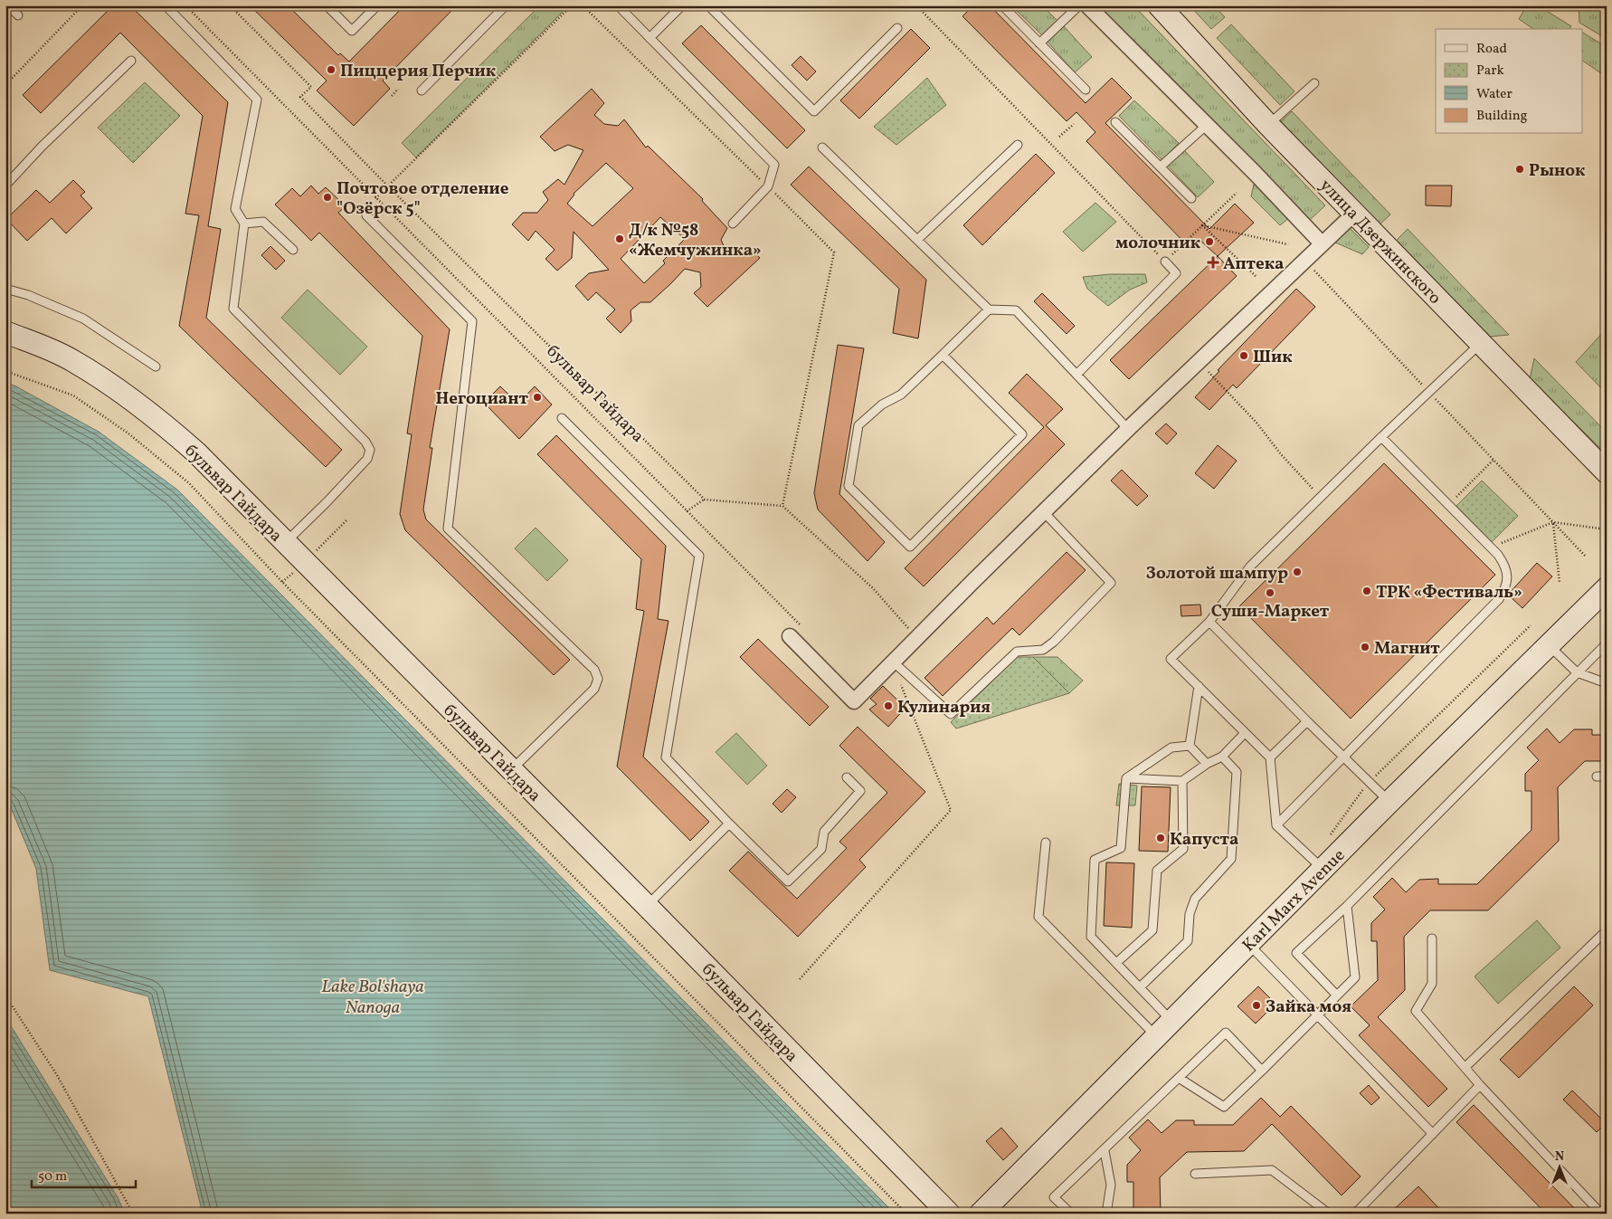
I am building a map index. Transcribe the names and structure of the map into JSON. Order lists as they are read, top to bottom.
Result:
{
  "streets": {
    "street": ["улица Дзержинского", "бульвар Гайдара", "Karl Marx Avenue"]
  },
  "water": ["Lake Bol'shaya Nanoga"],
  "places": {
    "other": [
      "Пиццерия Перчик",
      "Рынок",
      "Почтовое отделение \"Озёрск 5\"",
      "Д/к №58 «Жемчужинка»",
      "молочник",
      "Шик",
      "Негоциант",
      "Золотой шампур",
      "ТРК «Фестиваль»",
      "Суши-Маркет",
      "Магнит",
      "Кулинария",
      "Капуста",
      "Зайка моя"
    ],
    "health": ["Аптека"]
  },
  "legend": [
    "Road",
    "Park",
    "Water",
    "Building"
  ],
  "scale_bar": "50 m",
  "north": "top"
}
